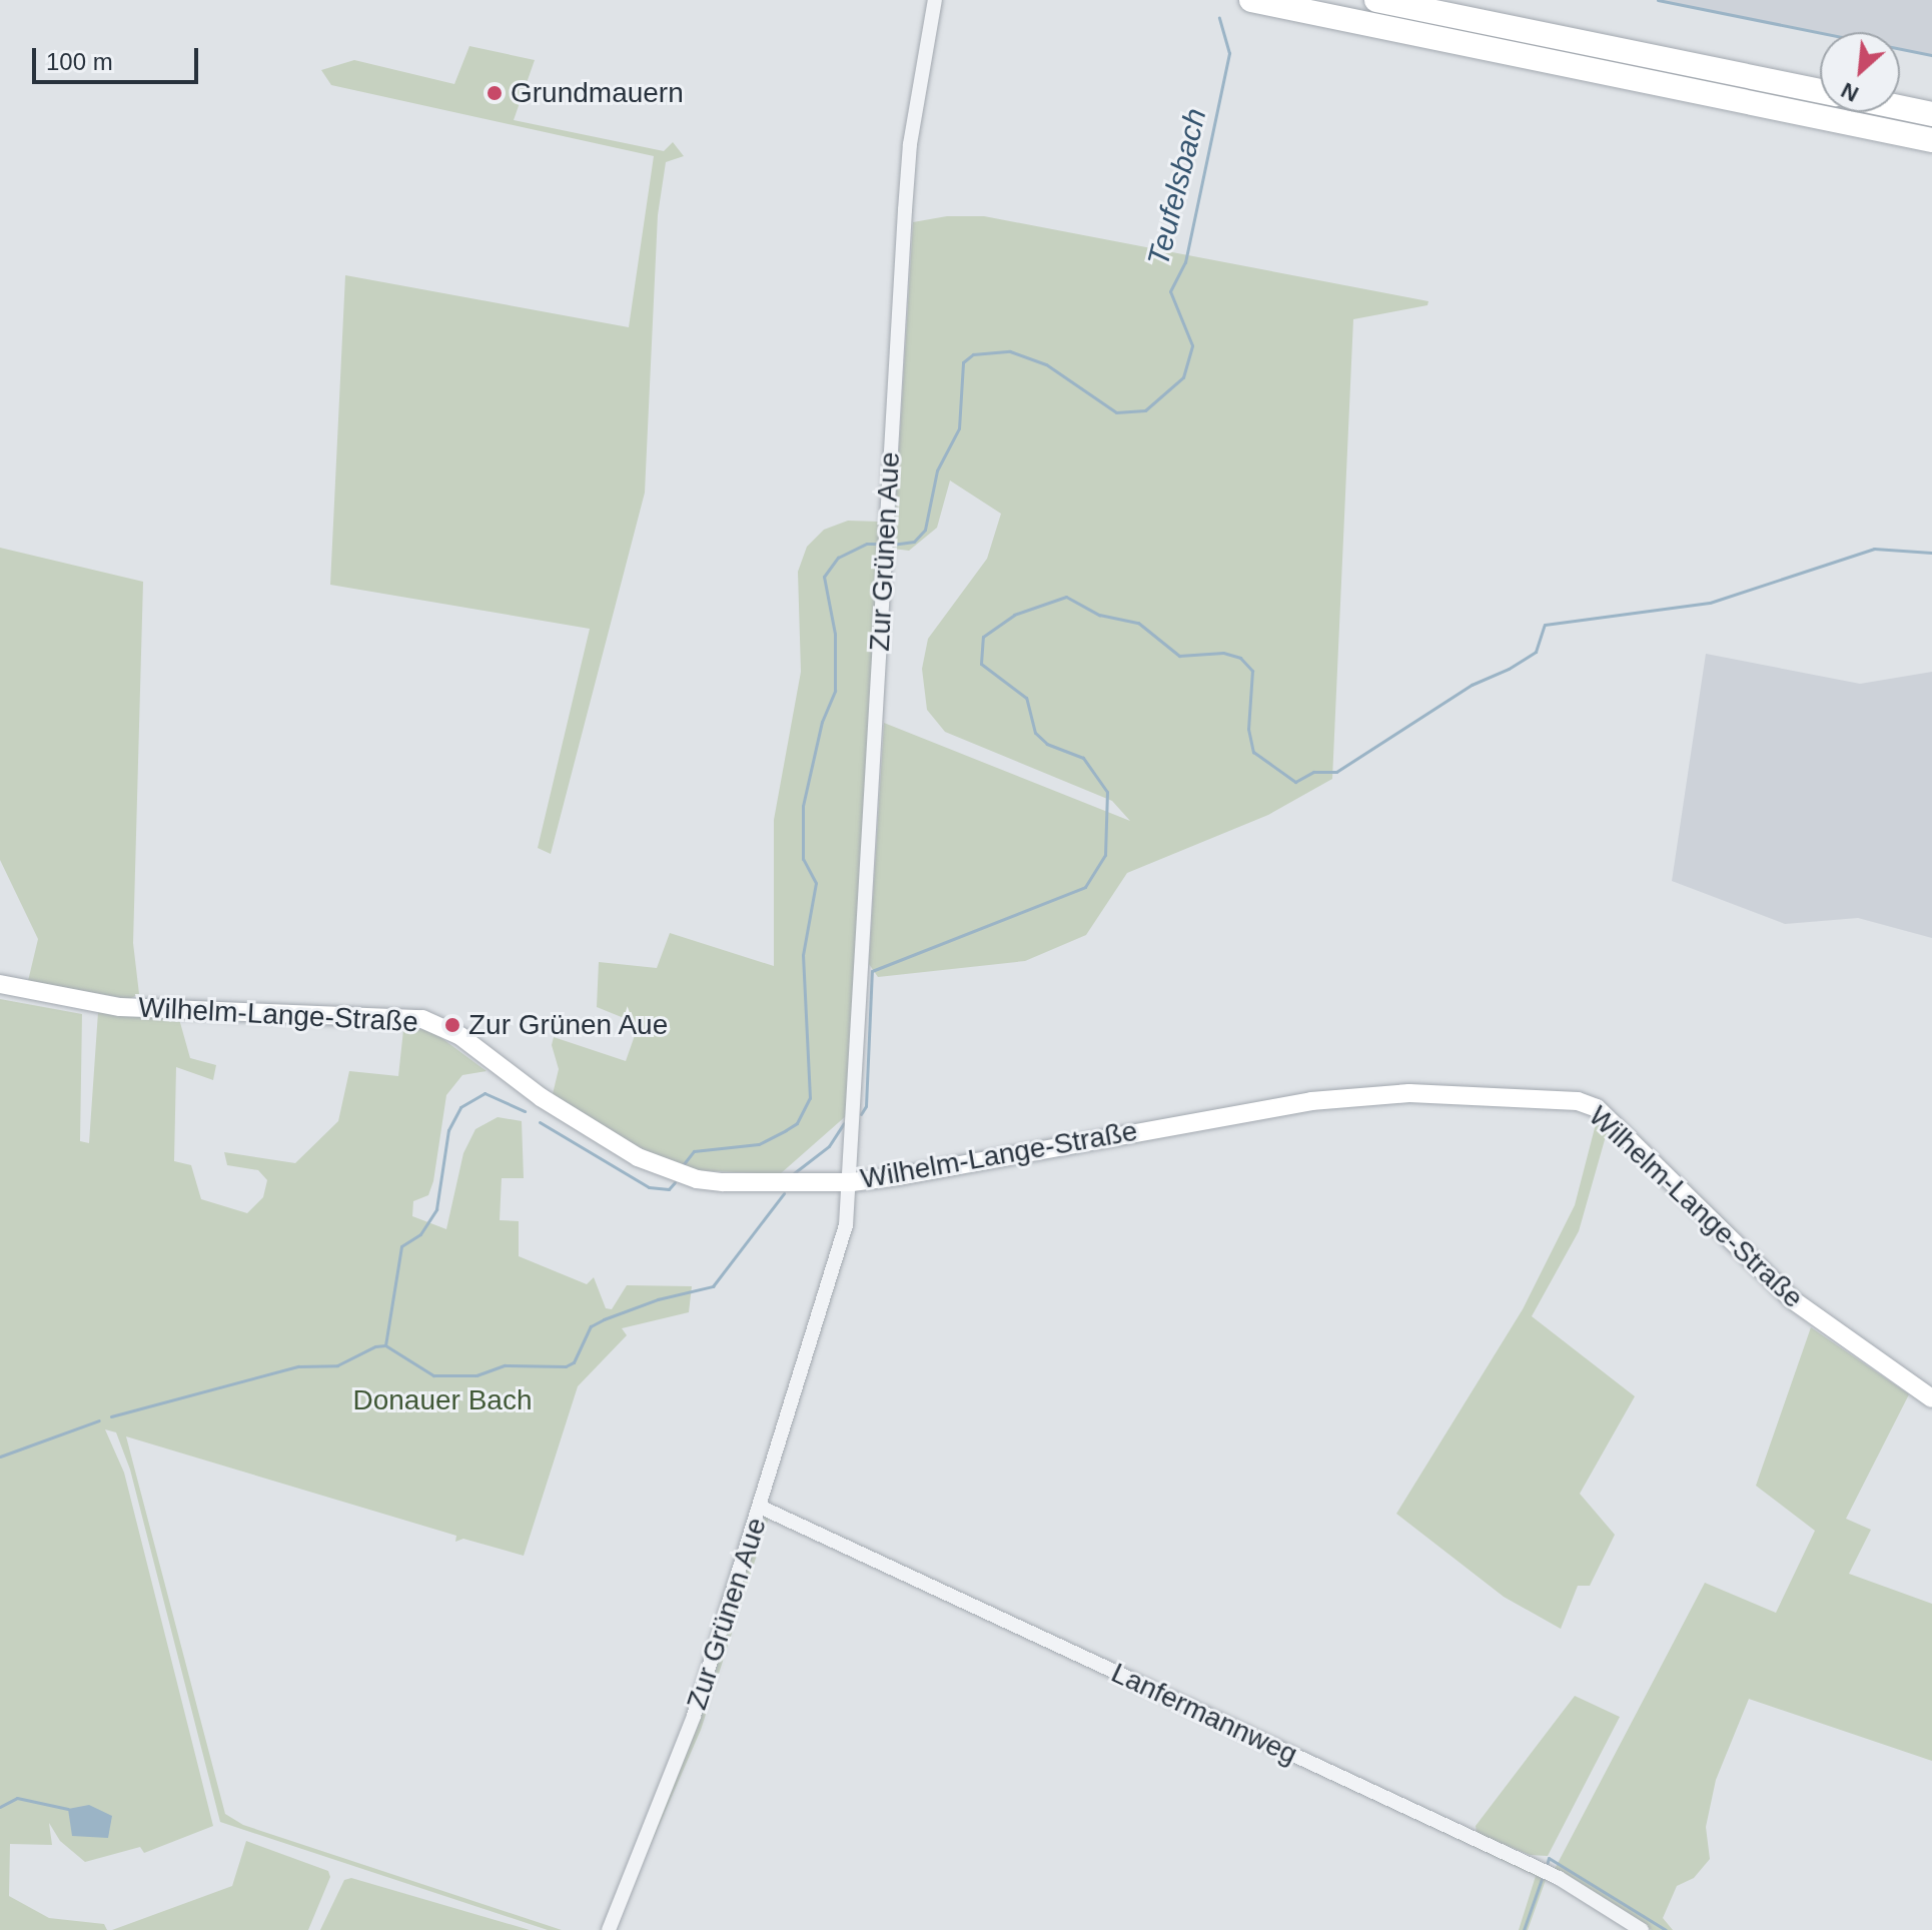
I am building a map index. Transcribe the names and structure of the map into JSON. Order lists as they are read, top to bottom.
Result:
{
  "streets": {
    "street": ["Zur Grünen Aue", "Wilhelm-Lange-Straße", "Lanfermannweg"]
  },
  "crossings": [
    ["Zur Grünen Aue", "Wilhelm-Lange-Straße"],
    ["Zur Grünen Aue", "Lanfermannweg"]
  ],
  "water": ["Teufelsbach"],
  "parks": ["Donauer Bach"],
  "places": ["Grundmauern", "Zur Grünen Aue"],
  "scale_bar": "100 m",
  "north": "bottom left"
}
